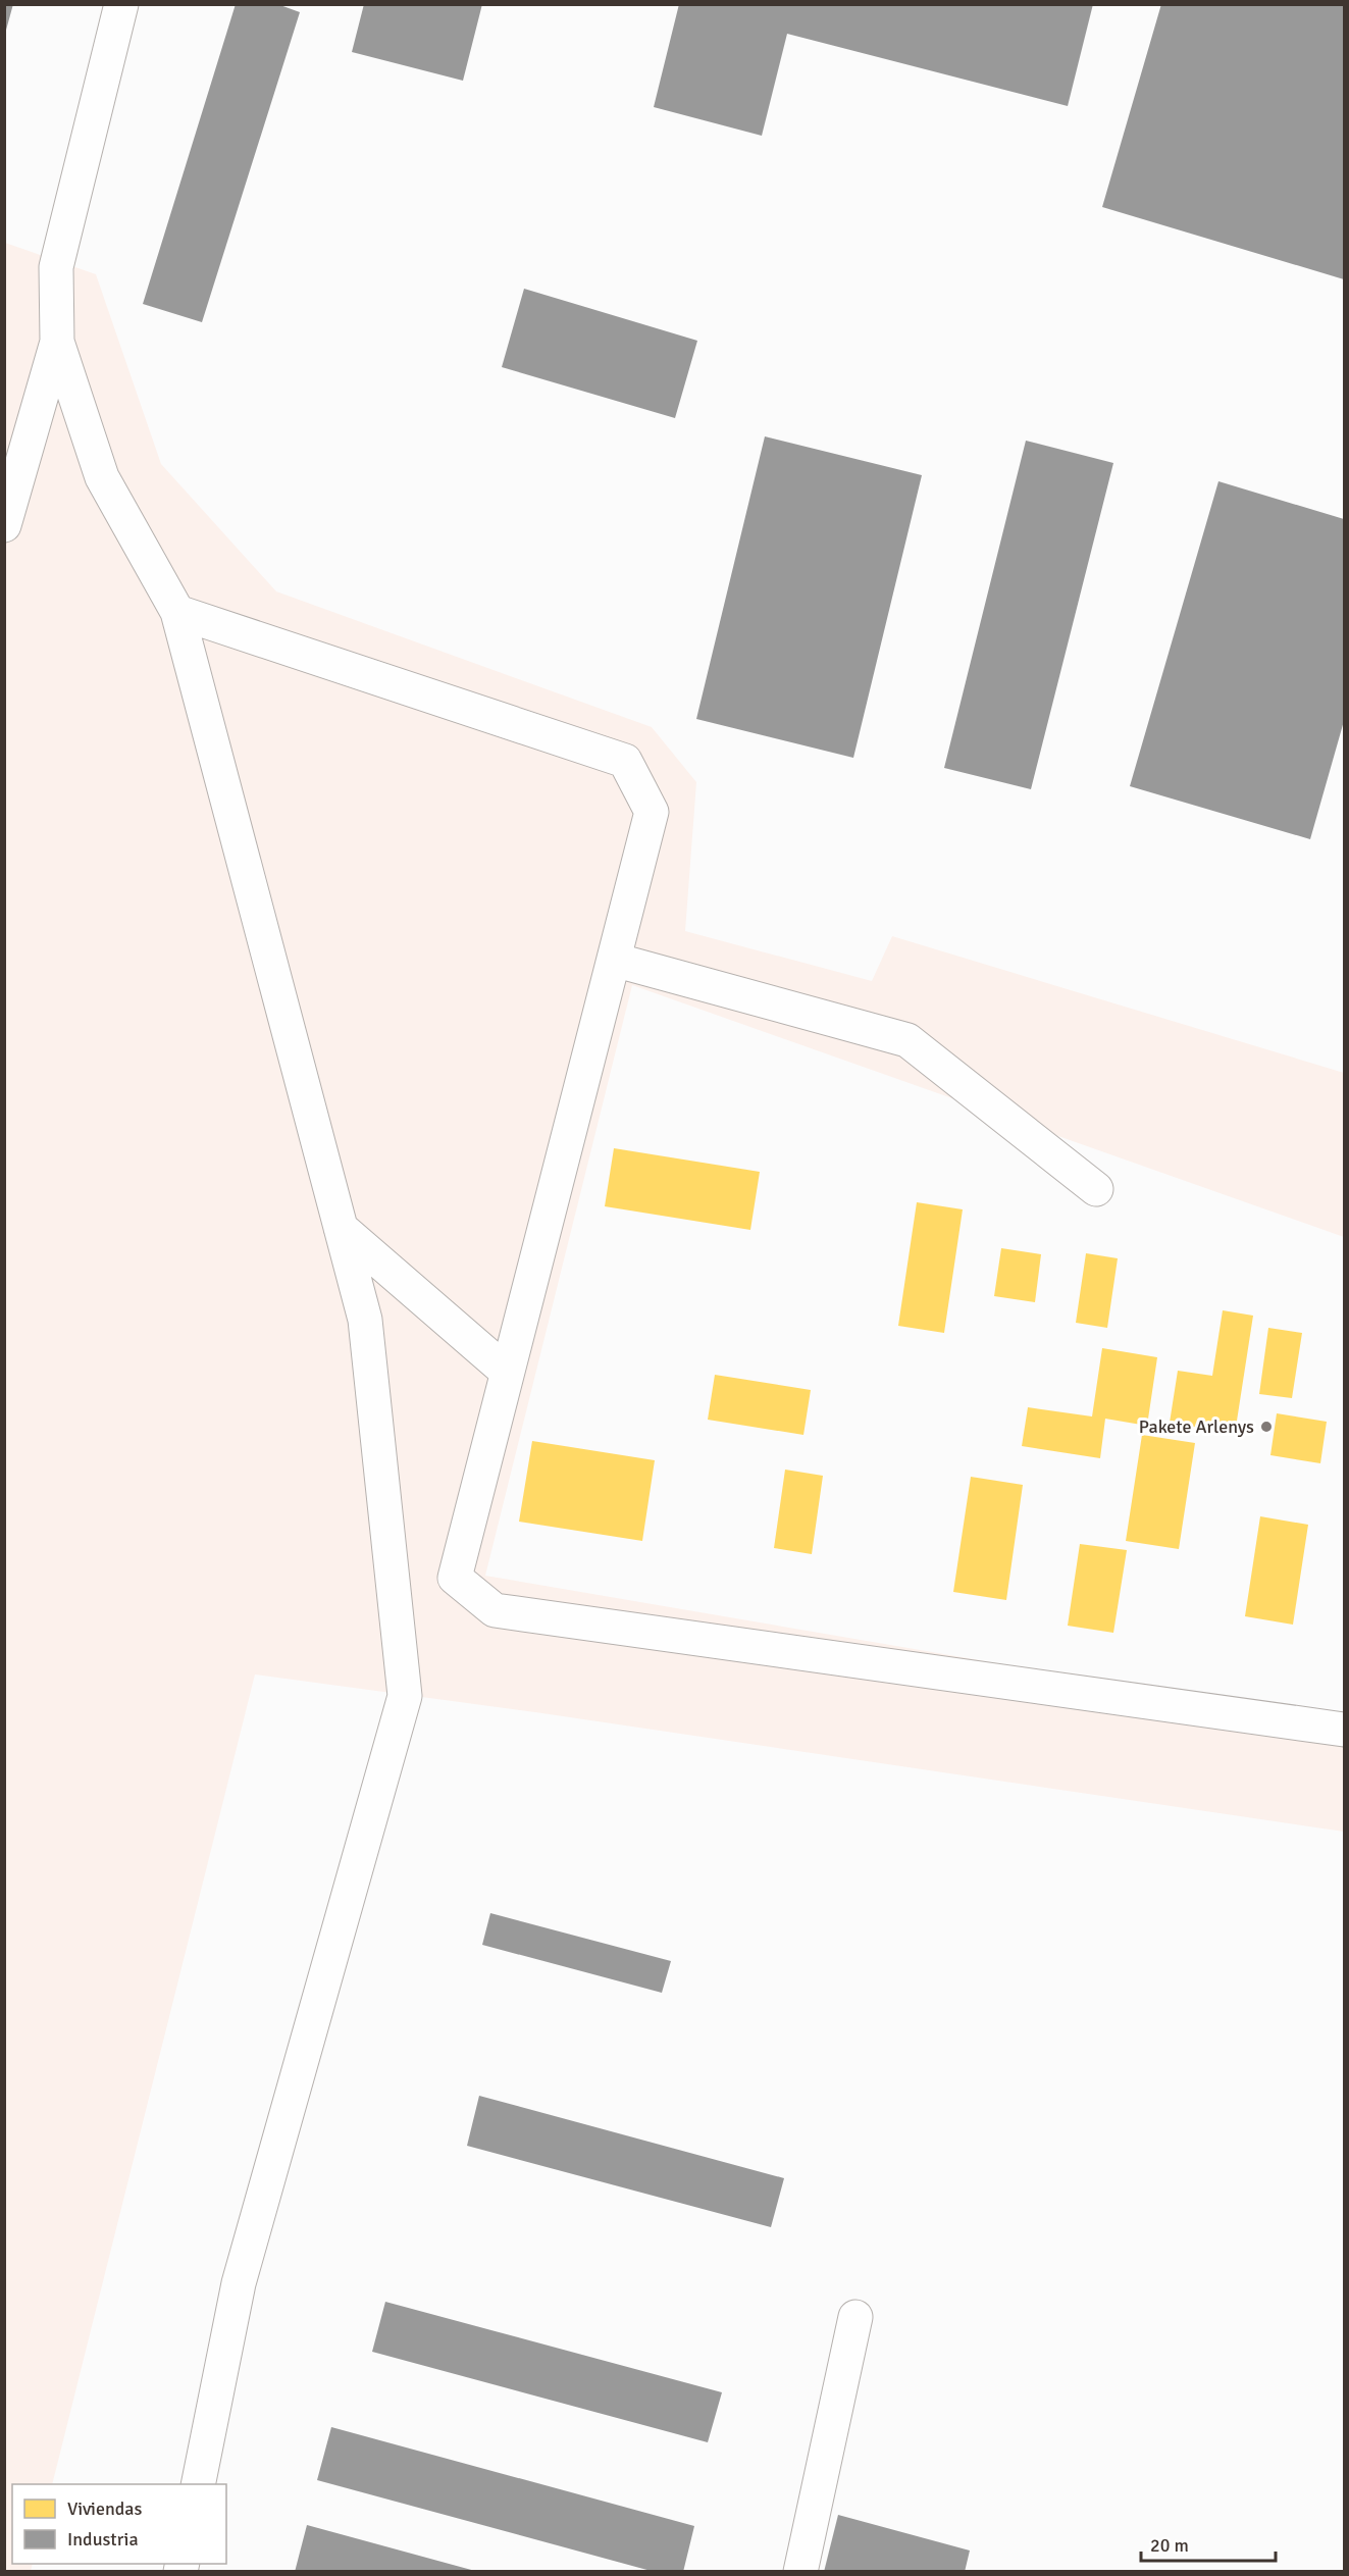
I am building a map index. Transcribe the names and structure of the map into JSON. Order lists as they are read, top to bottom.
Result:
{
  "places": ["Pakete Arlenys"],
  "legend": ["Viviendas", "Industria"],
  "scale_bar": "20 m"
}
